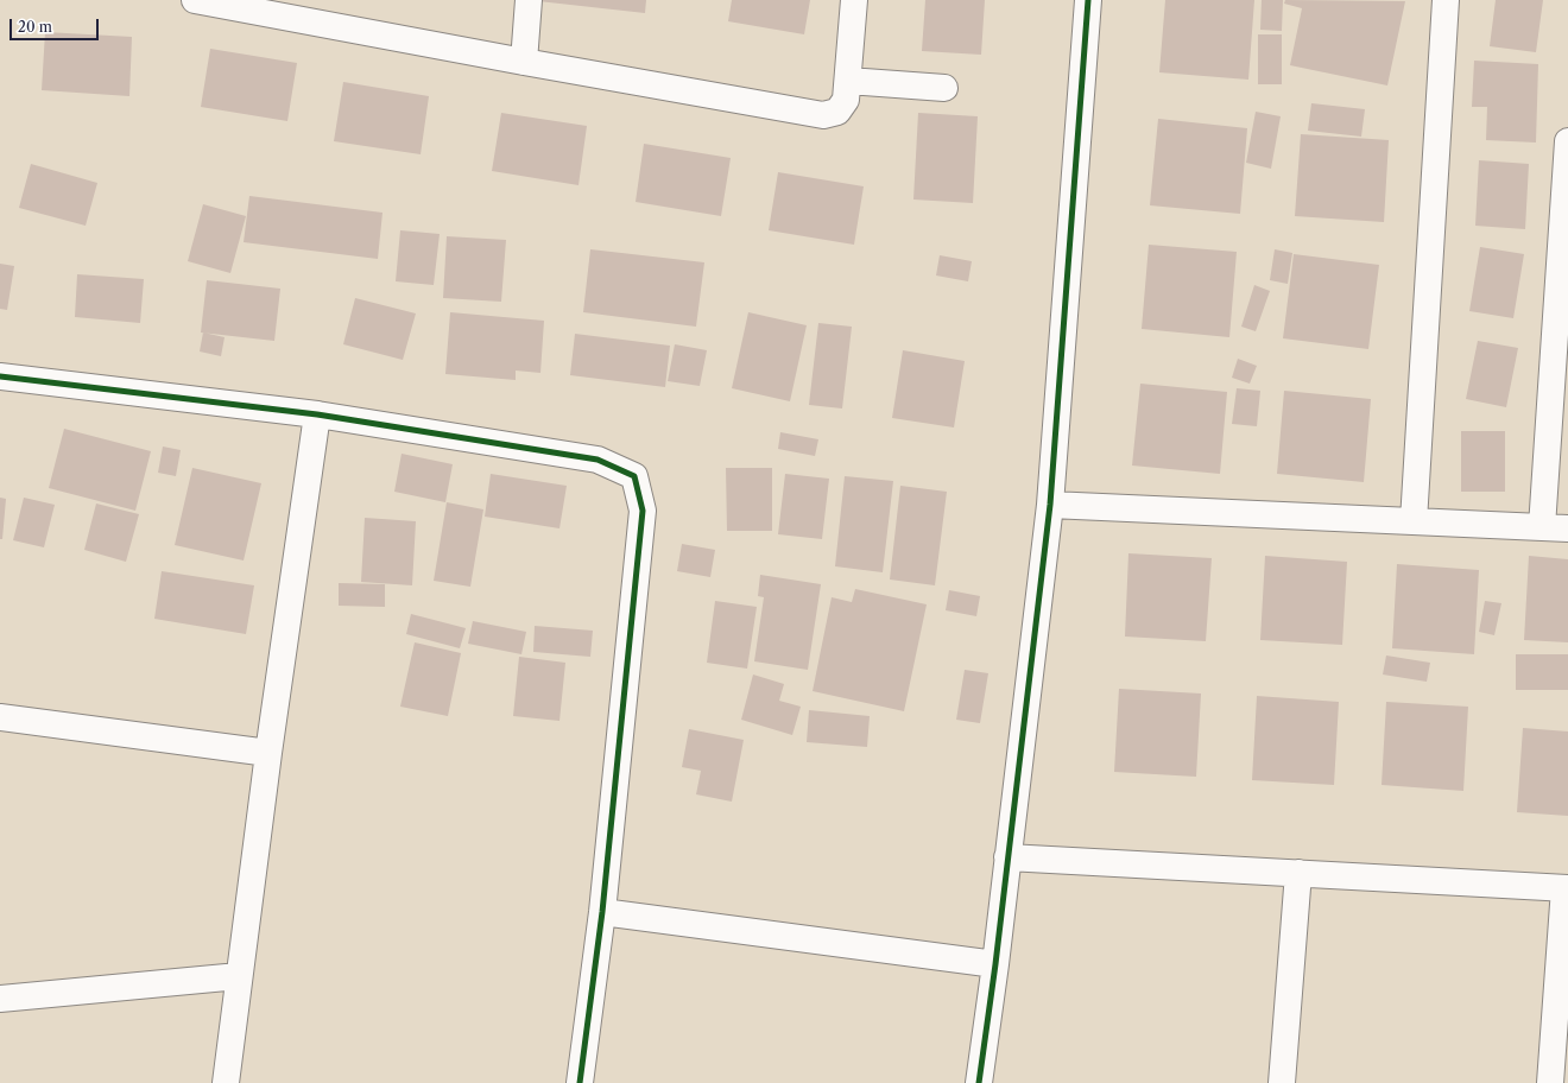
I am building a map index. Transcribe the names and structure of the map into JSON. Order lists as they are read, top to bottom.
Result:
{
  "scale_bar": "20 m"
}
